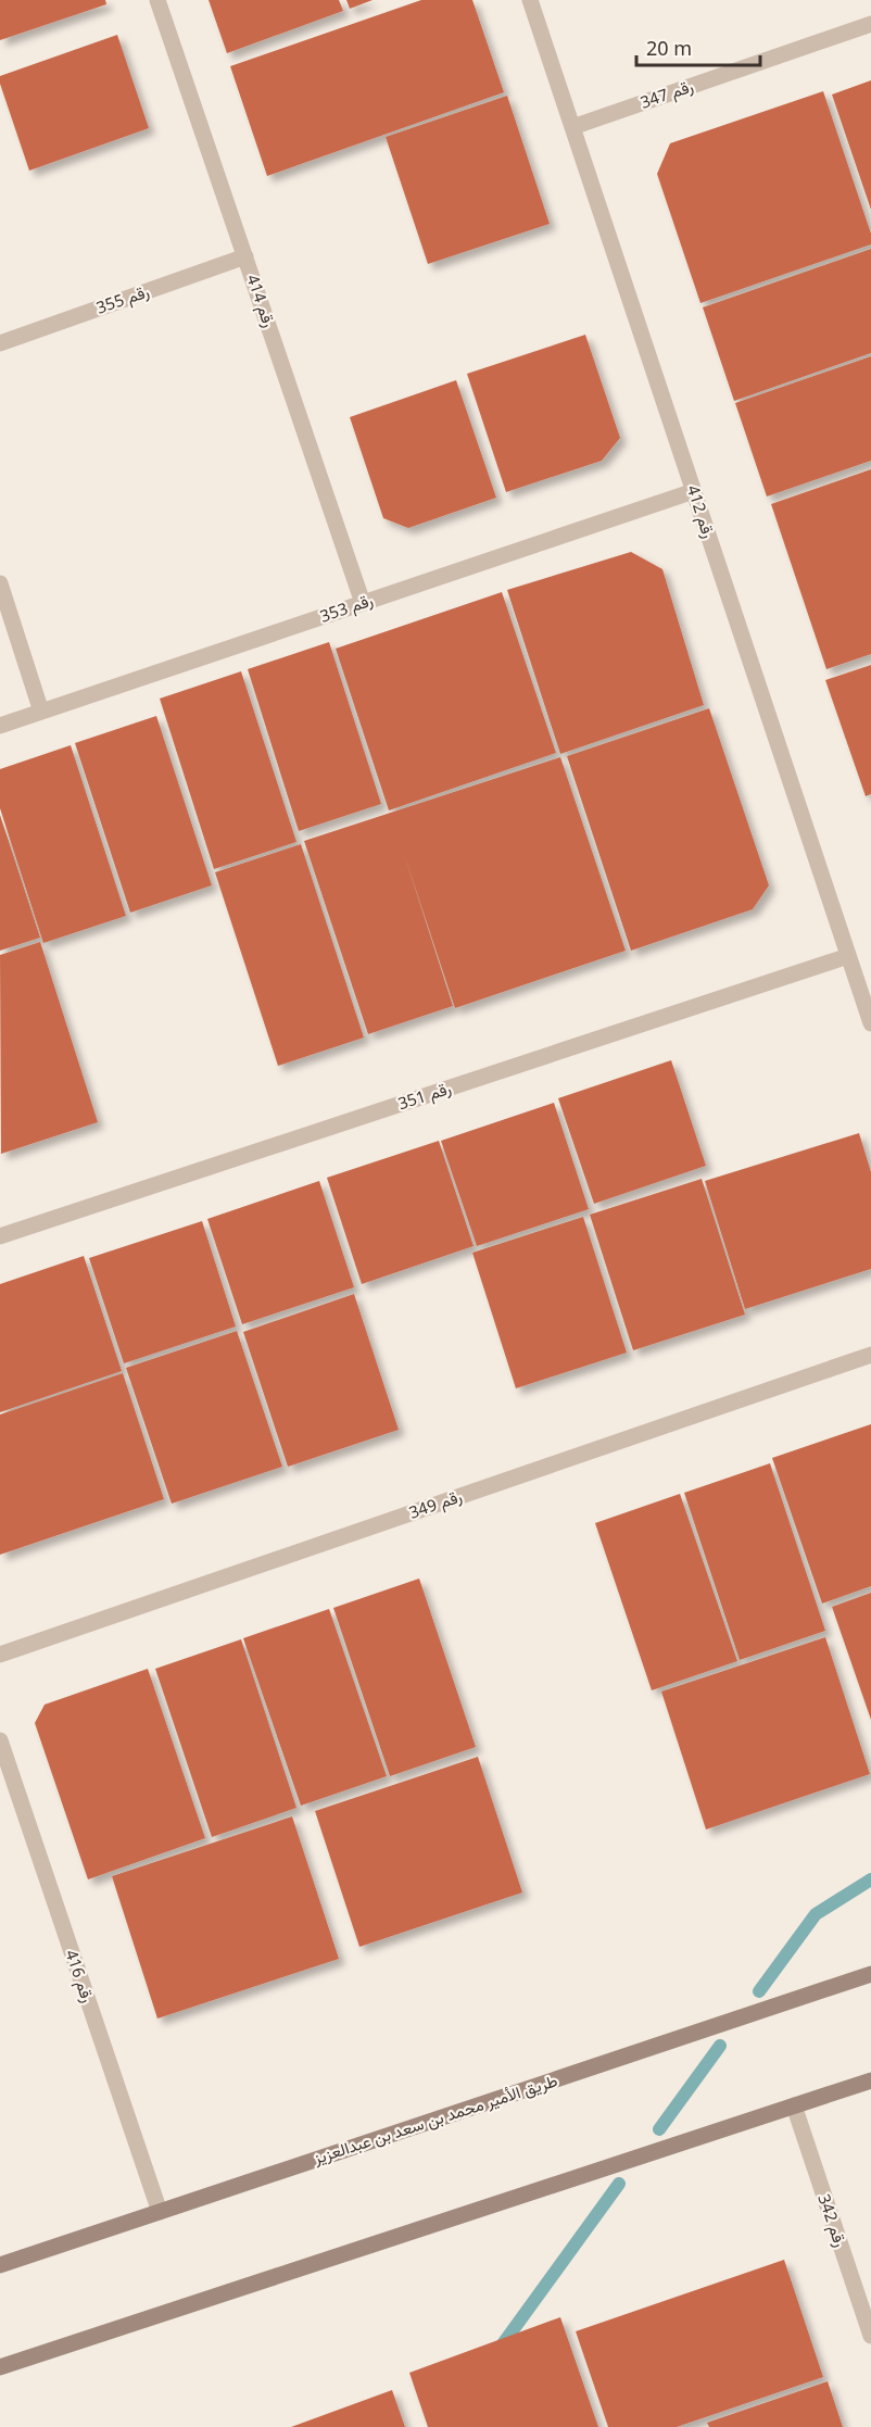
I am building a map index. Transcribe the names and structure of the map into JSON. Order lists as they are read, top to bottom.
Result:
{
  "streets": {
    "main road": ["طريق الأمير محمد بن سعد بن عبدالعزيز"],
    "street": [
      "رقم 347",
      "رقم 355",
      "رقم 414",
      "رقم 412",
      "رقم 353",
      "رقم 351",
      "رقم 349",
      "رقم 416",
      "رقم 342"
    ]
  },
  "crossings": [
    ["رقم 347", "رقم 412"],
    ["رقم 355", "رقم 414"],
    ["رقم 414", "رقم 353"],
    ["رقم 412", "رقم 353"],
    ["رقم 412", "رقم 351"],
    ["رقم 416", "طريق الأمير محمد بن سعد بن عبدالعزيز"]
  ],
  "scale_bar": "20 m"
}
